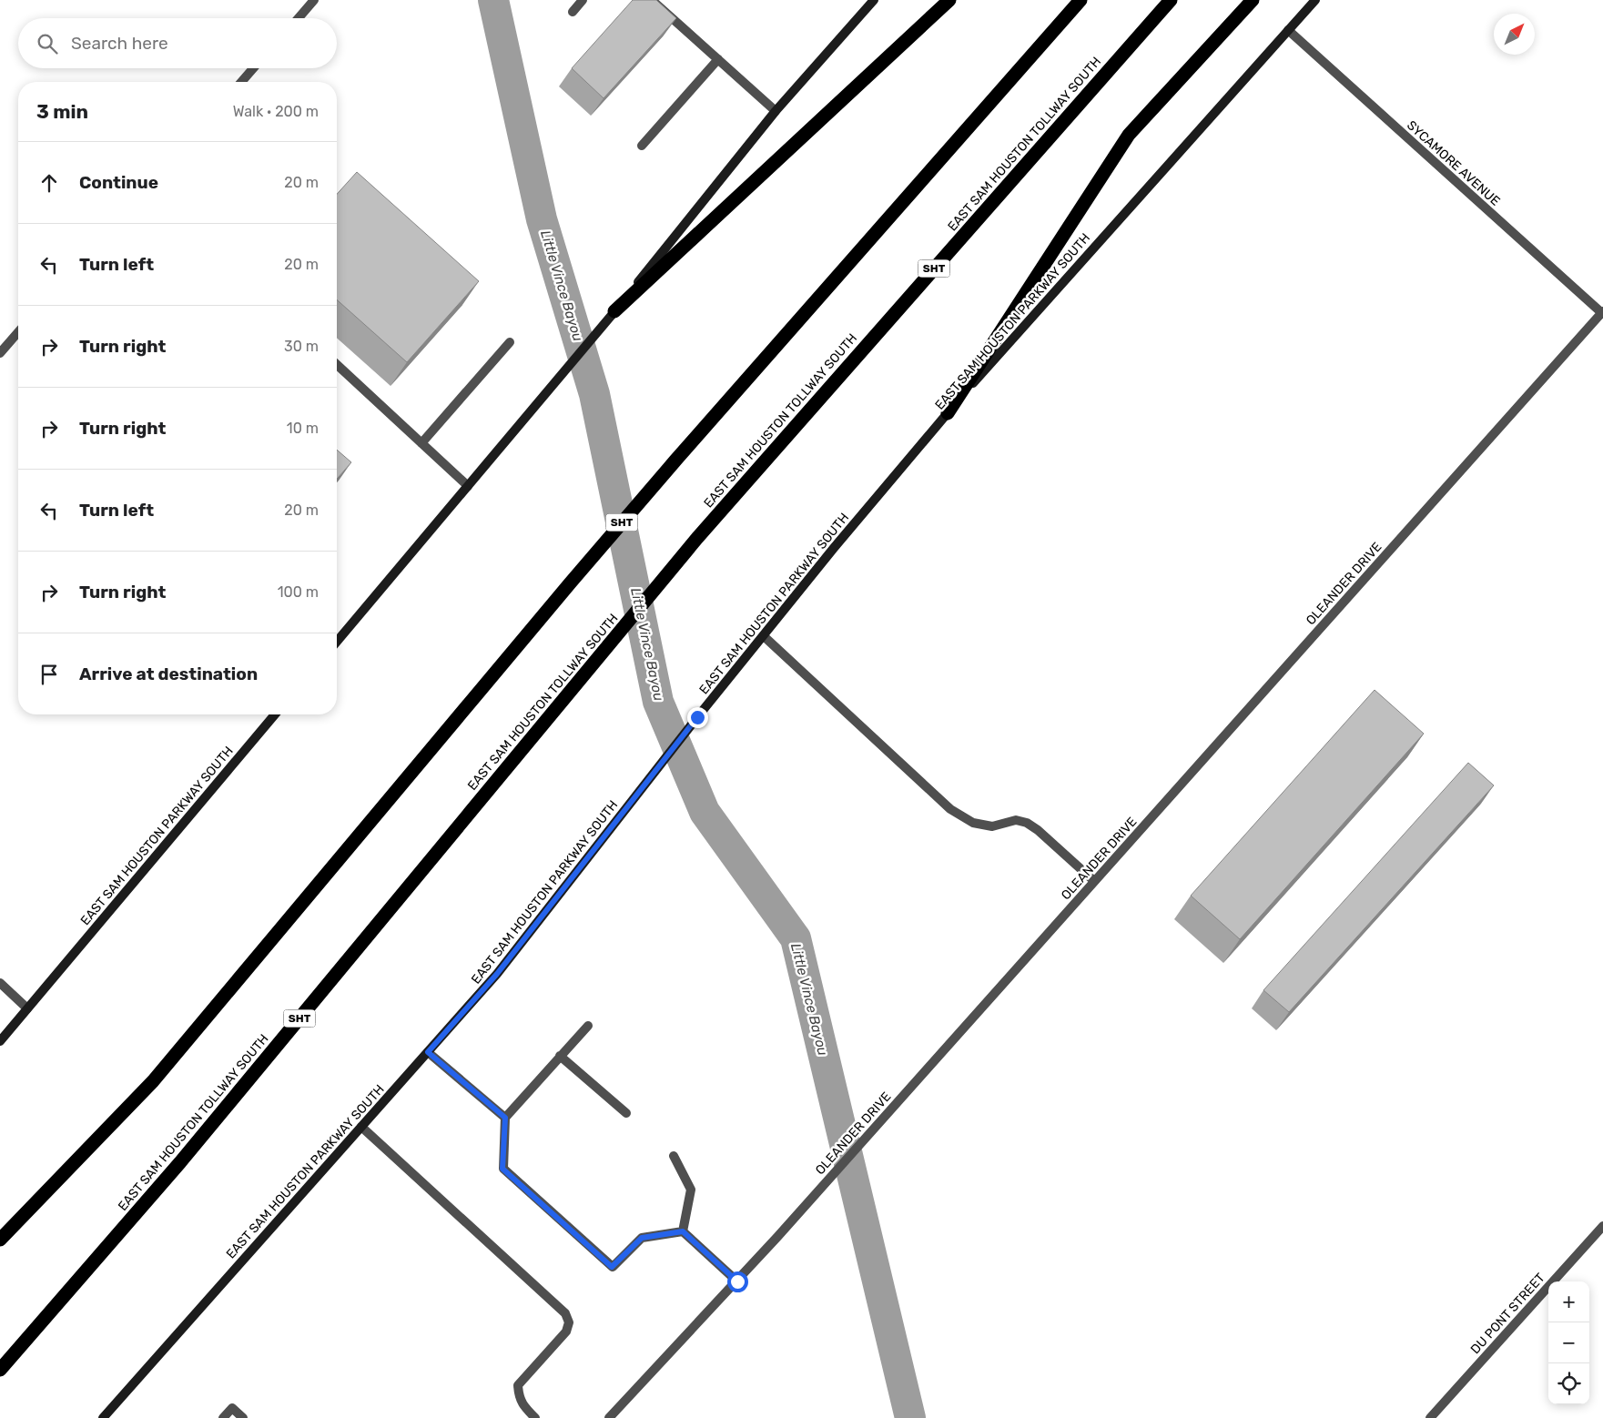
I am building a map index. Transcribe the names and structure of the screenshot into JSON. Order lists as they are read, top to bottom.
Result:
{
  "streets": {
    "highway": ["EAST SAM HOUSTON TOLLWAY SOUTH", "SHT"],
    "main road": ["EAST SAM HOUSTON PARKWAY SOUTH"],
    "street": ["SYCAMORE AVENUE", "OLEANDER DRIVE", "DU PONT STREET"]
  },
  "crossings": [
    ["SYCAMORE AVENUE", "EAST SAM HOUSTON PARKWAY SOUTH"],
    ["SYCAMORE AVENUE", "OLEANDER DRIVE"]
  ],
  "water": ["Little Vince Bayou"],
  "north": "top right",
  "page": {
    "search": "Search here",
    "heading": ["3 min", "Walk · 200 m"],
    "list": [
      ["Continue", "20 m"],
      ["Turn left", "20 m"],
      ["Turn right", "30 m"],
      ["Turn right", "10 m"],
      ["Turn left", "20 m"],
      ["Turn right", "100 m"],
      "Arrive at destination"
    ],
    "map_buttons": ["+", "−"]
  }
}
